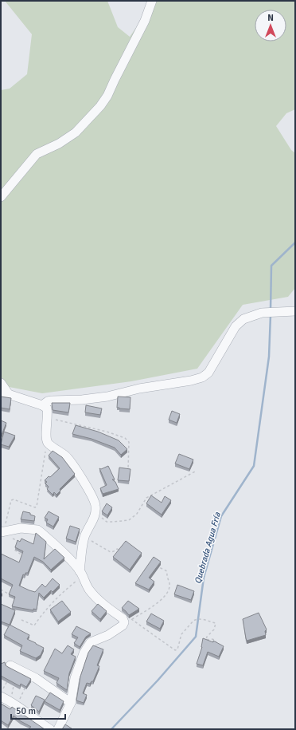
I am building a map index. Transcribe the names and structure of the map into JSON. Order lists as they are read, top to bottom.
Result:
{
  "water": ["Quebrada Agua Fría"],
  "scale_bar": "50 m",
  "north": "top"
}
